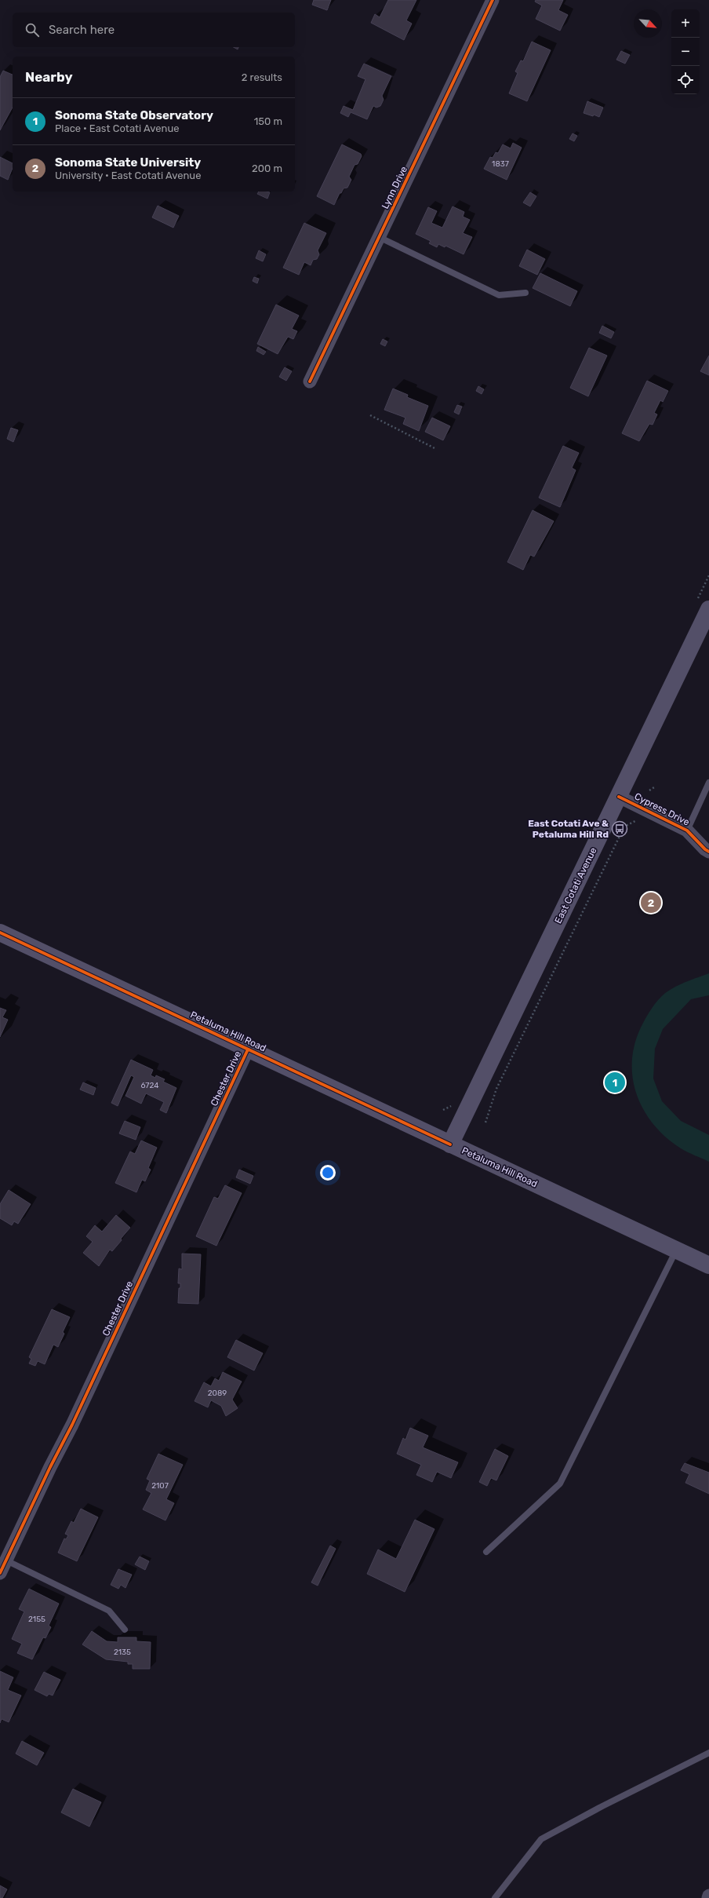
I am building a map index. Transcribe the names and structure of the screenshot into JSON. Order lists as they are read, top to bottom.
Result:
{
  "streets": {
    "main road": ["East Cotati Avenue", "Petaluma Hill Road"],
    "street": ["Lynn Drive", "Cypress Drive", "Chester Drive"]
  },
  "crossings": [
    ["Cypress Drive", "East Cotati Avenue"],
    ["East Cotati Avenue", "Petaluma Hill Road"],
    ["Petaluma Hill Road", "Chester Drive"]
  ],
  "places": {
    "bus stop": ["East Cotati Ave & Petaluma Hill Rd"]
  },
  "house_numbers": [
    "1837",
    "6724",
    "2089",
    "2107",
    "2155",
    "2135"
  ],
  "north": "bottom right",
  "page": {
    "map_buttons": ["+", "−"],
    "search": "Search here",
    "heading": ["Nearby", "2 results"],
    "list": [
      {
        "mark": "1",
        "name": "Sonoma State Observatory",
        "note": "Place · East Cotati Avenue",
        "value": "150 m"
      },
      {
        "mark": "2",
        "name": "Sonoma State University",
        "note": "University · East Cotati Avenue",
        "value": "200 m"
      }
    ],
    "pins": ["2", "1"]
  }
}
